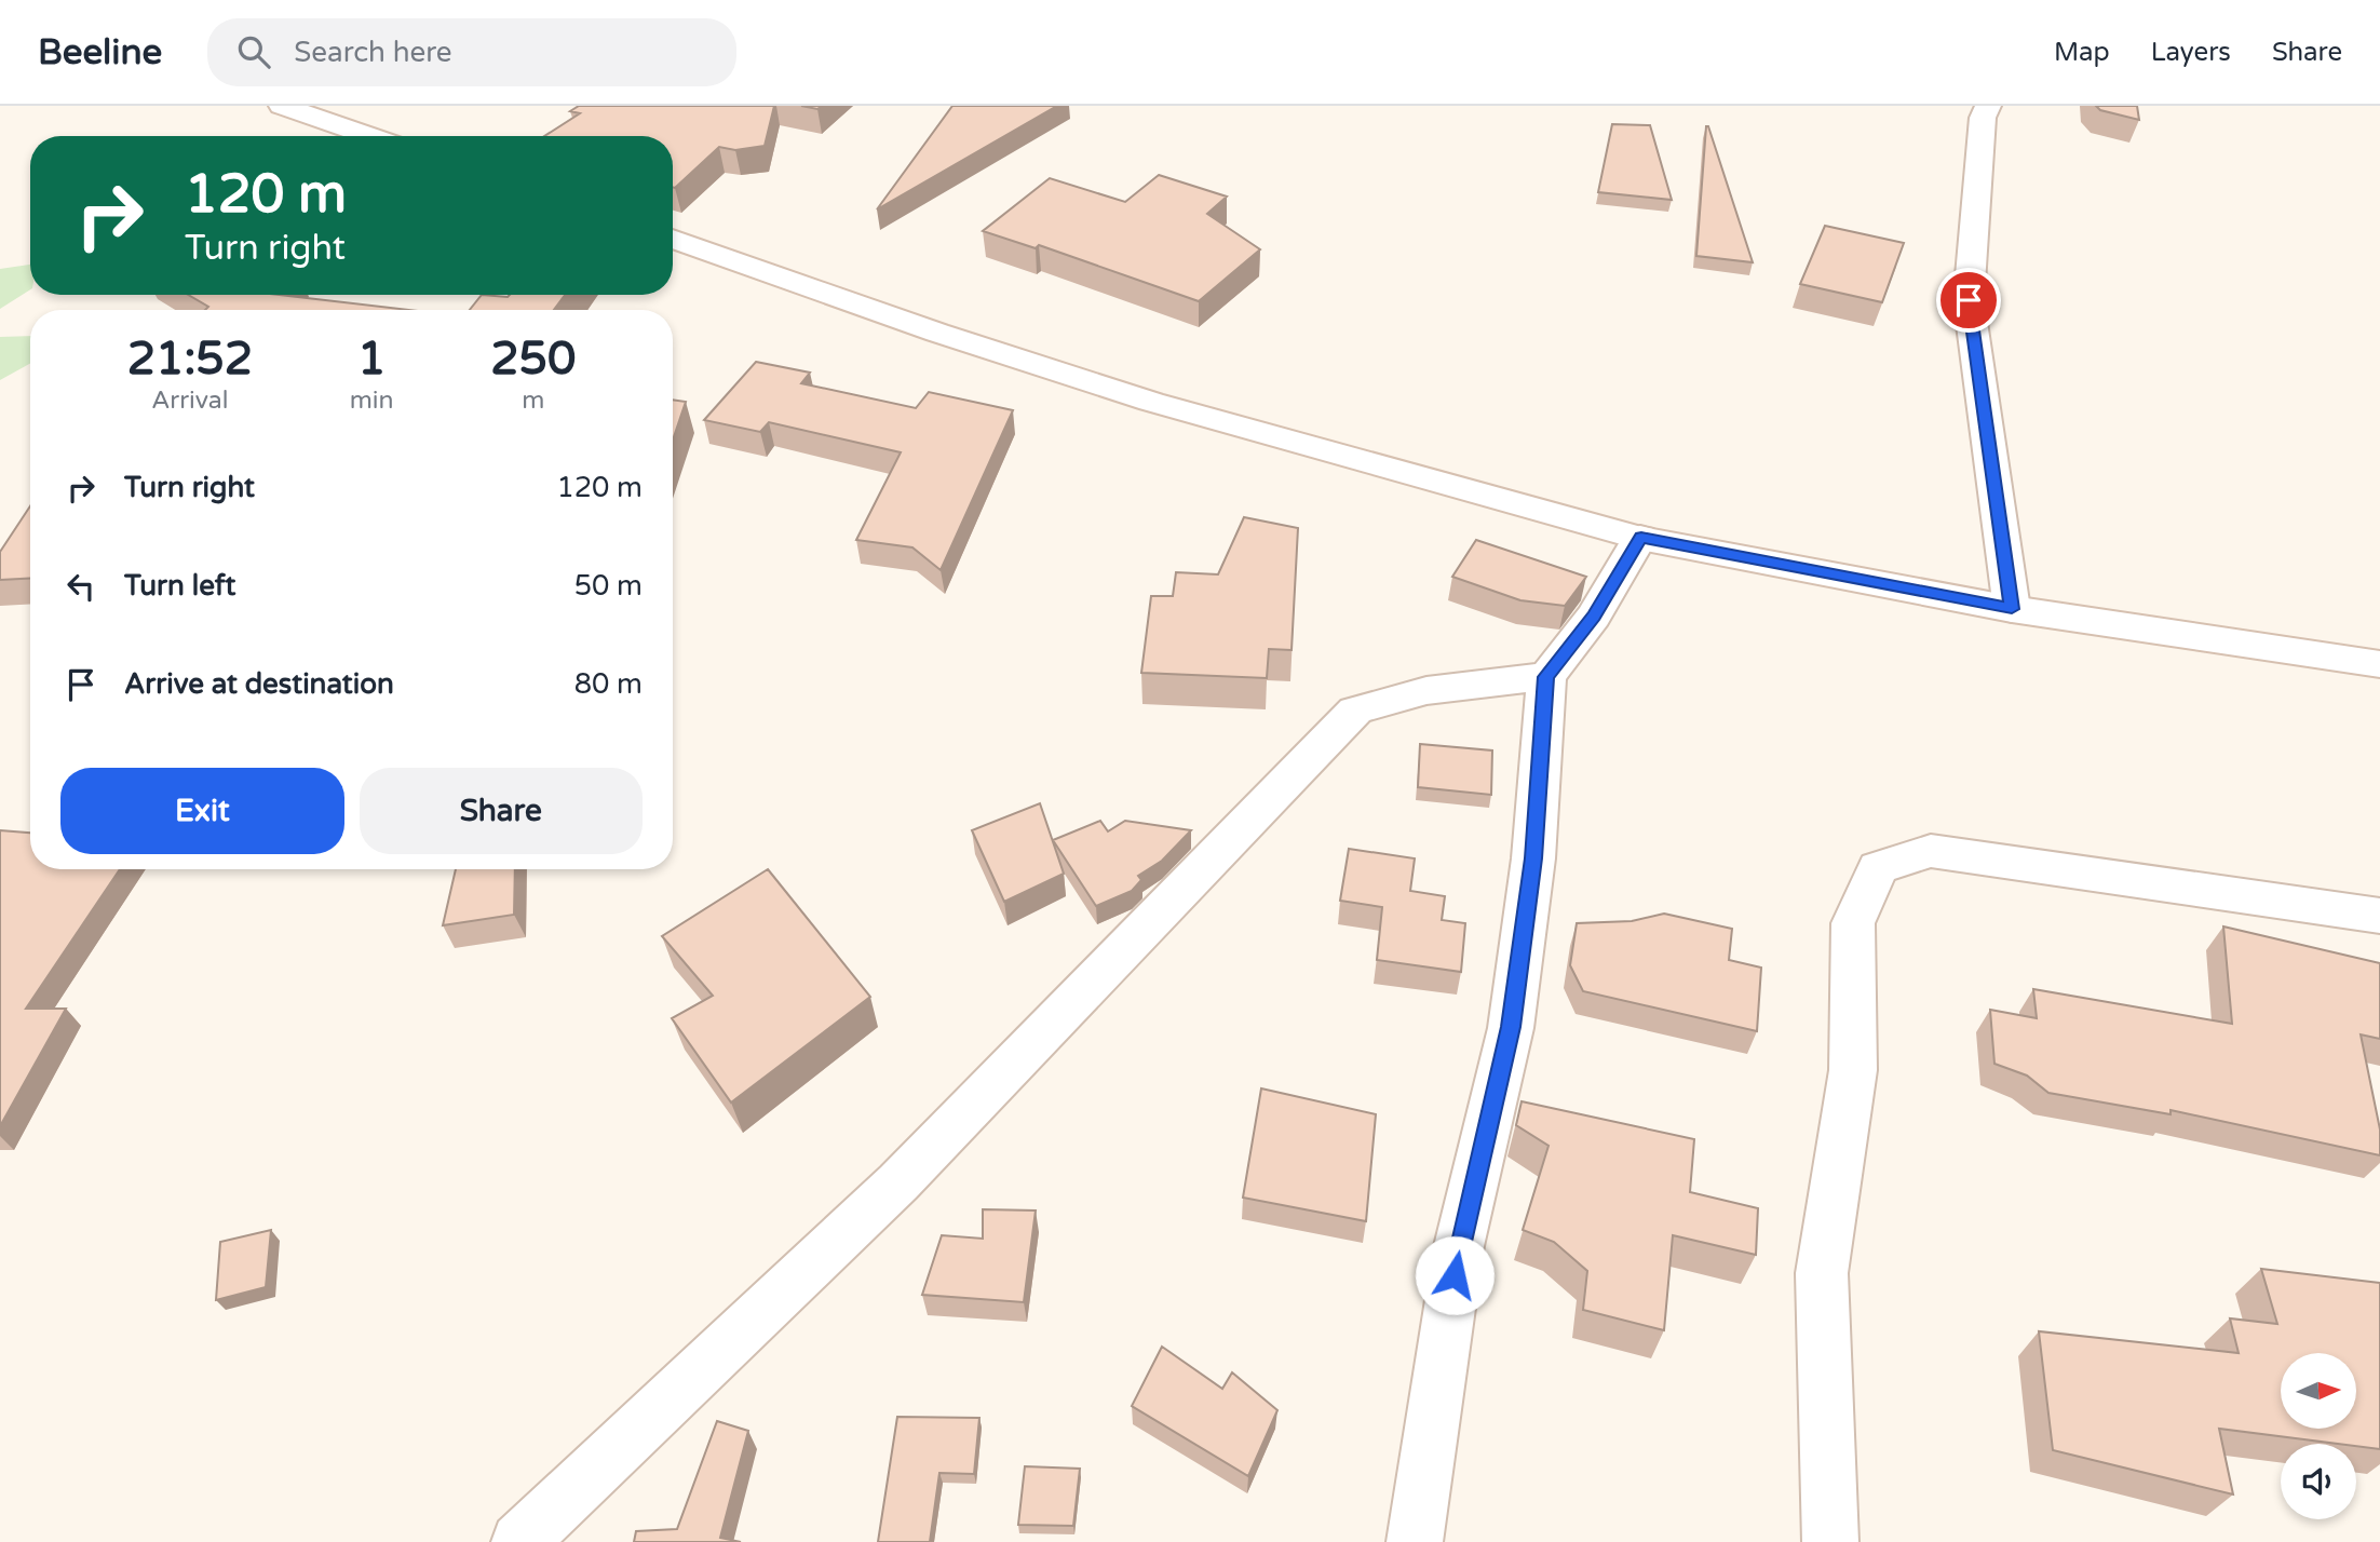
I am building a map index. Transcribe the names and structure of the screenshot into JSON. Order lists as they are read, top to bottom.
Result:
{
  "north": "right",
  "page": {
    "header": "Beeline",
    "search": "Search here",
    "nav": ["Map", "Layers", "Share"],
    "turn": ["120 m", "Turn right"],
    "eta": [
      "21:52",
      "Arrival",
      "1",
      "min",
      "250",
      "m"
    ],
    "list": [
      {
        "name": "Turn right",
        "value": "120 m"
      },
      {
        "name": "Turn left",
        "value": "50 m"
      },
      {
        "name": "Arrive at destination",
        "value": "80 m"
      }
    ],
    "buttons": ["Exit", "Share"]
  }
}
